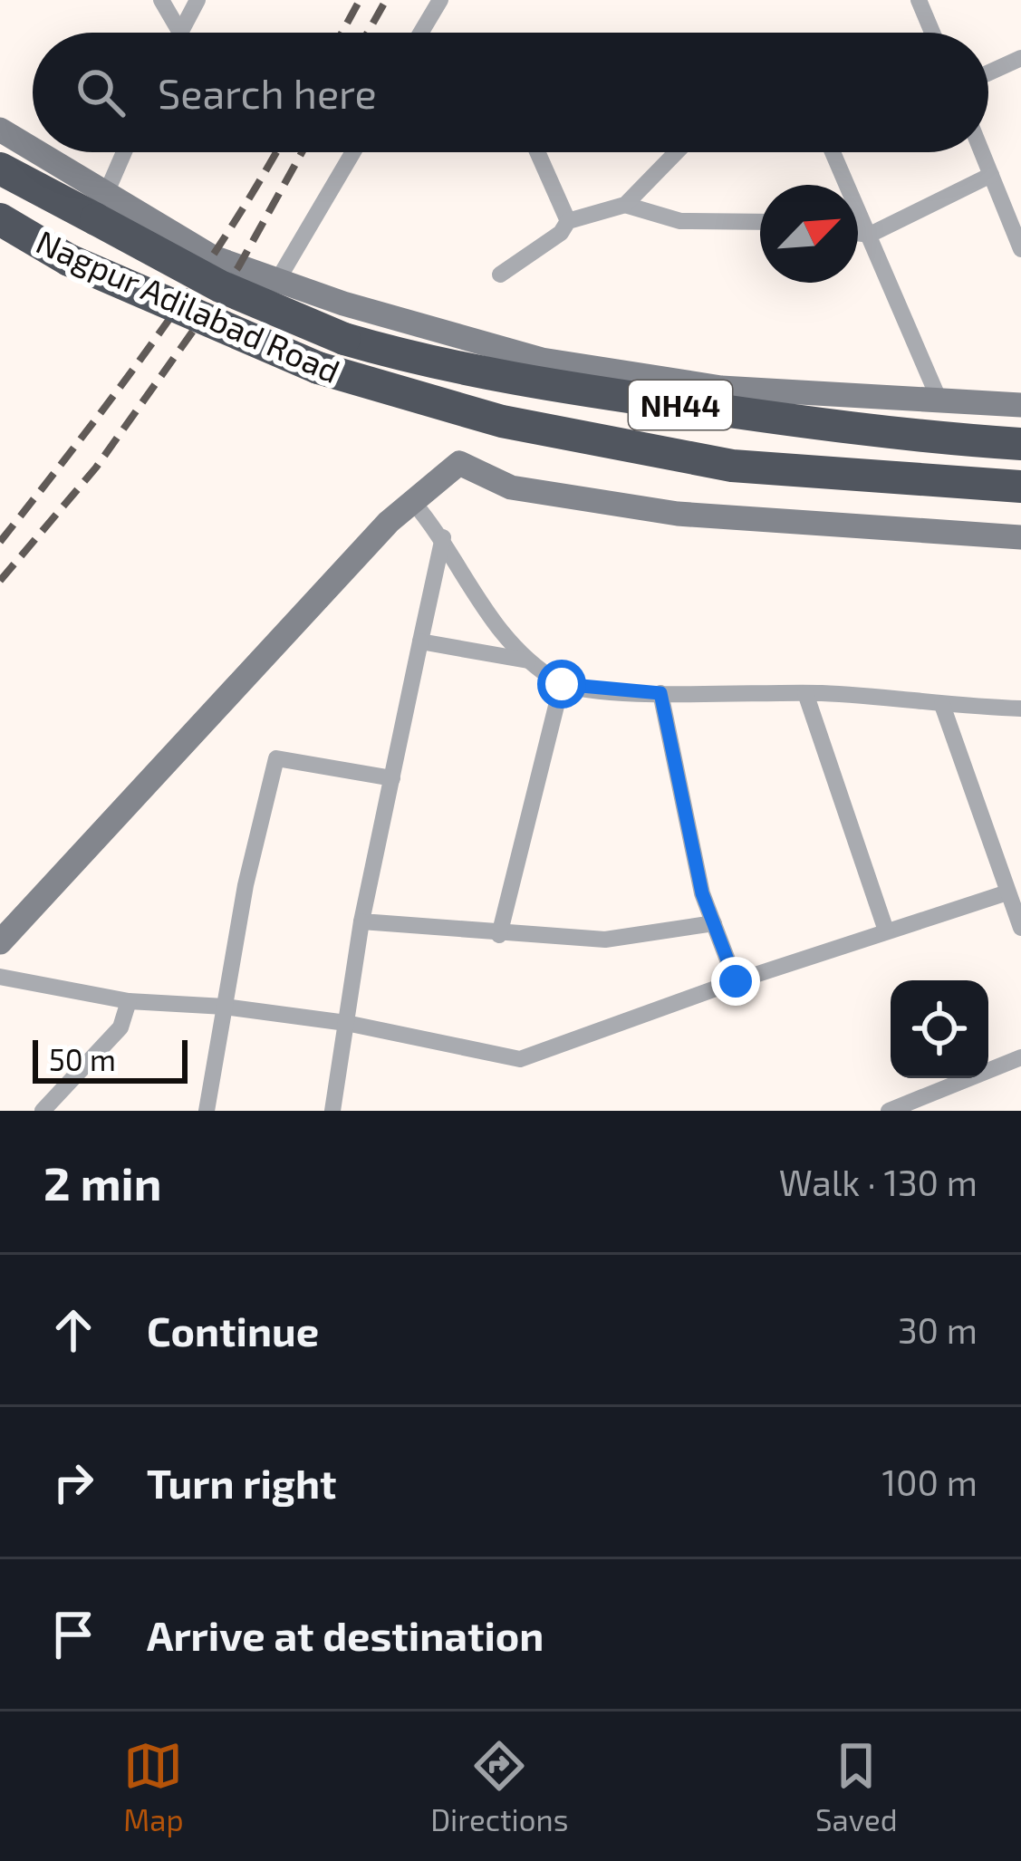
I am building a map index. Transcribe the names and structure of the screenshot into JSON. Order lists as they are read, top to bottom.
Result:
{
  "streets": {
    "highway": ["Nagpur Adilabad Road", "NH44"]
  },
  "scale_bar": "50 m",
  "north": "top right",
  "page": {
    "search": "Search here",
    "scale": "50 m",
    "heading": ["2 min", "Walk · 130 m"],
    "list": [
      ["Continue", "30 m"],
      ["Turn right", "100 m"],
      "Arrive at destination"
    ],
    "nav": ["Map", "Directions", "Saved"]
  }
}
